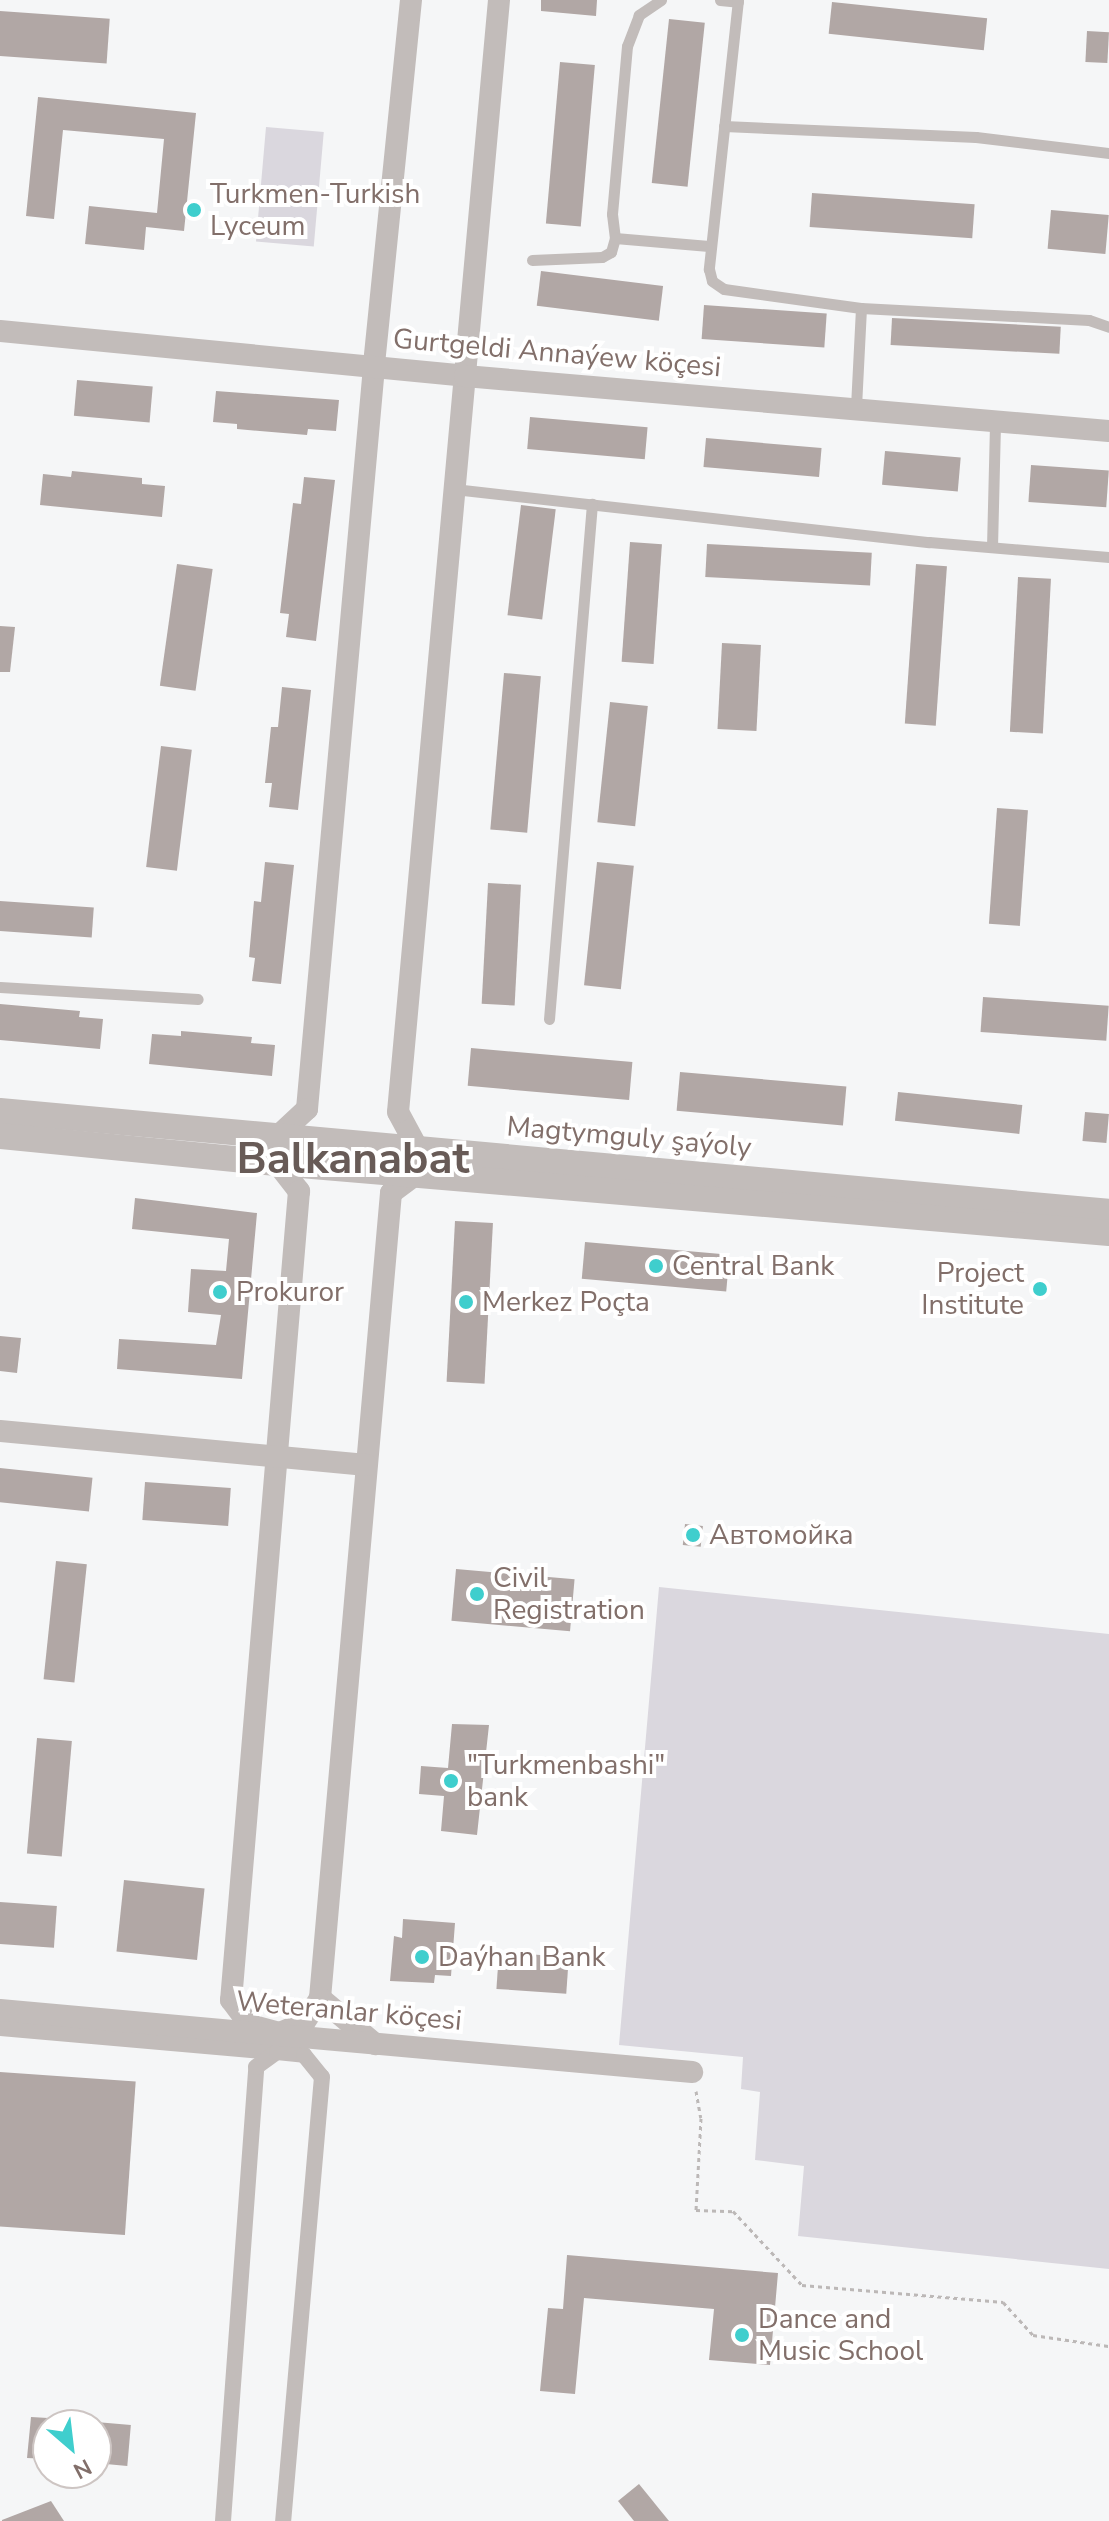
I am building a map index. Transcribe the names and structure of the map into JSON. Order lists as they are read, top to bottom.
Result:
{
  "streets": {
    "street": ["Gurtgeldi Annaýew köçesi", "Magtymguly şaýoly", "Weteranlar köçesi"]
  },
  "districts": ["Balkanabat"],
  "places": [
    "Turkmen-Turkish Lyceum",
    "Central Bank",
    "Project Institute",
    "Prokuror",
    "Merkez Poçta",
    "Автомойка",
    "Civil Registration",
    "\"Turkmenbashi\" bank",
    "Daýhan Bank",
    "Dance and Music School"
  ],
  "north": "bottom right"
}
